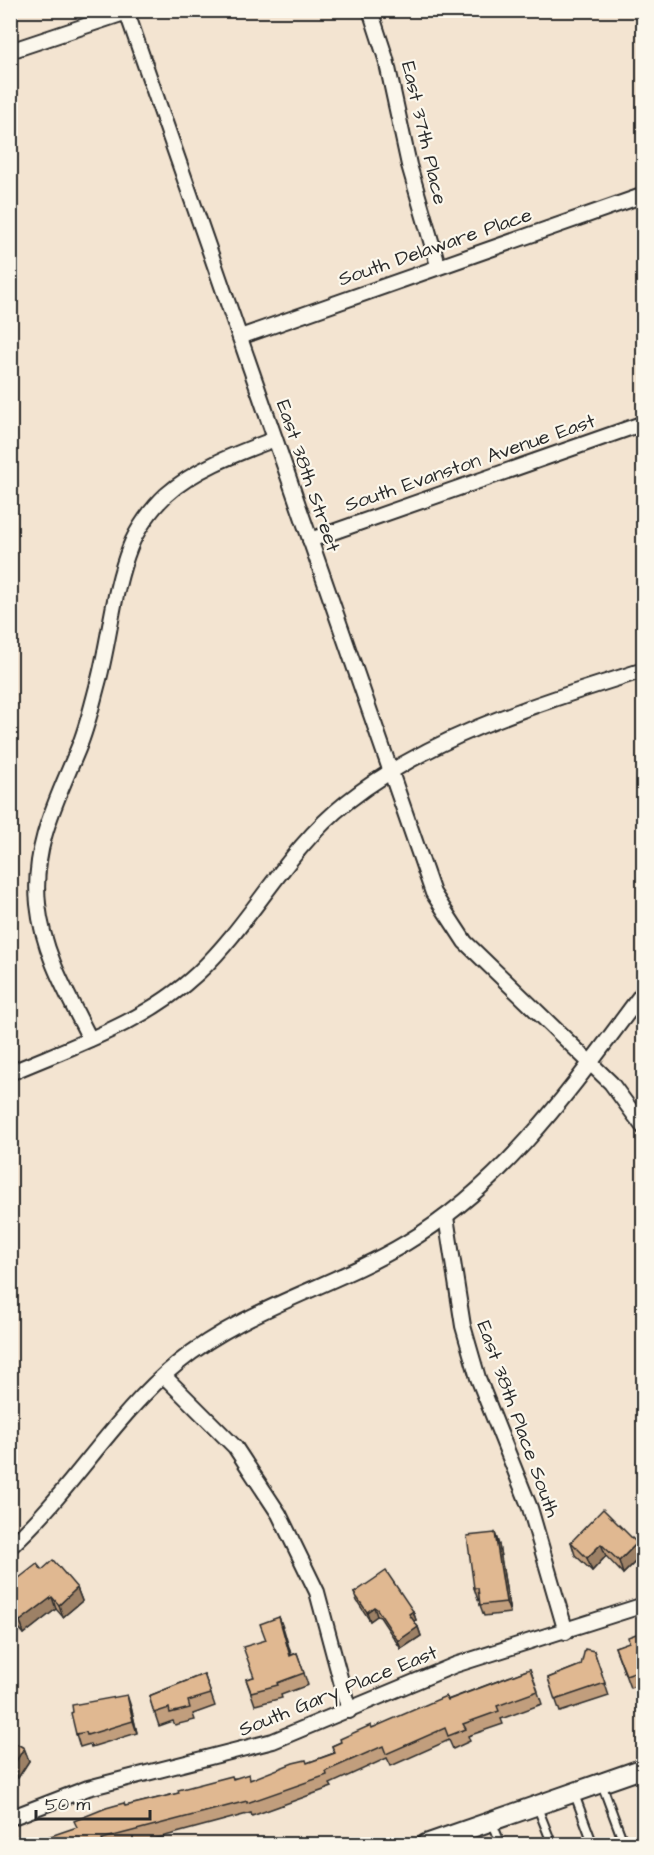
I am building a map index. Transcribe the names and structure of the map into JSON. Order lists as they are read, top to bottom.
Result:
{
  "streets": {
    "street": [
      "East 37th Place",
      "South Delaware Place",
      "South Evanston Avenue East",
      "East 38th Street",
      "East 38th Place South",
      "South Gary Place East"
    ]
  },
  "crossings": [
    ["East 37th Place", "South Delaware Place"],
    ["South Delaware Place", "East 38th Street"],
    ["South Evanston Avenue East", "East 38th Street"],
    ["East 38th Place South", "South Gary Place East"]
  ],
  "scale_bar": "50 m"
}
